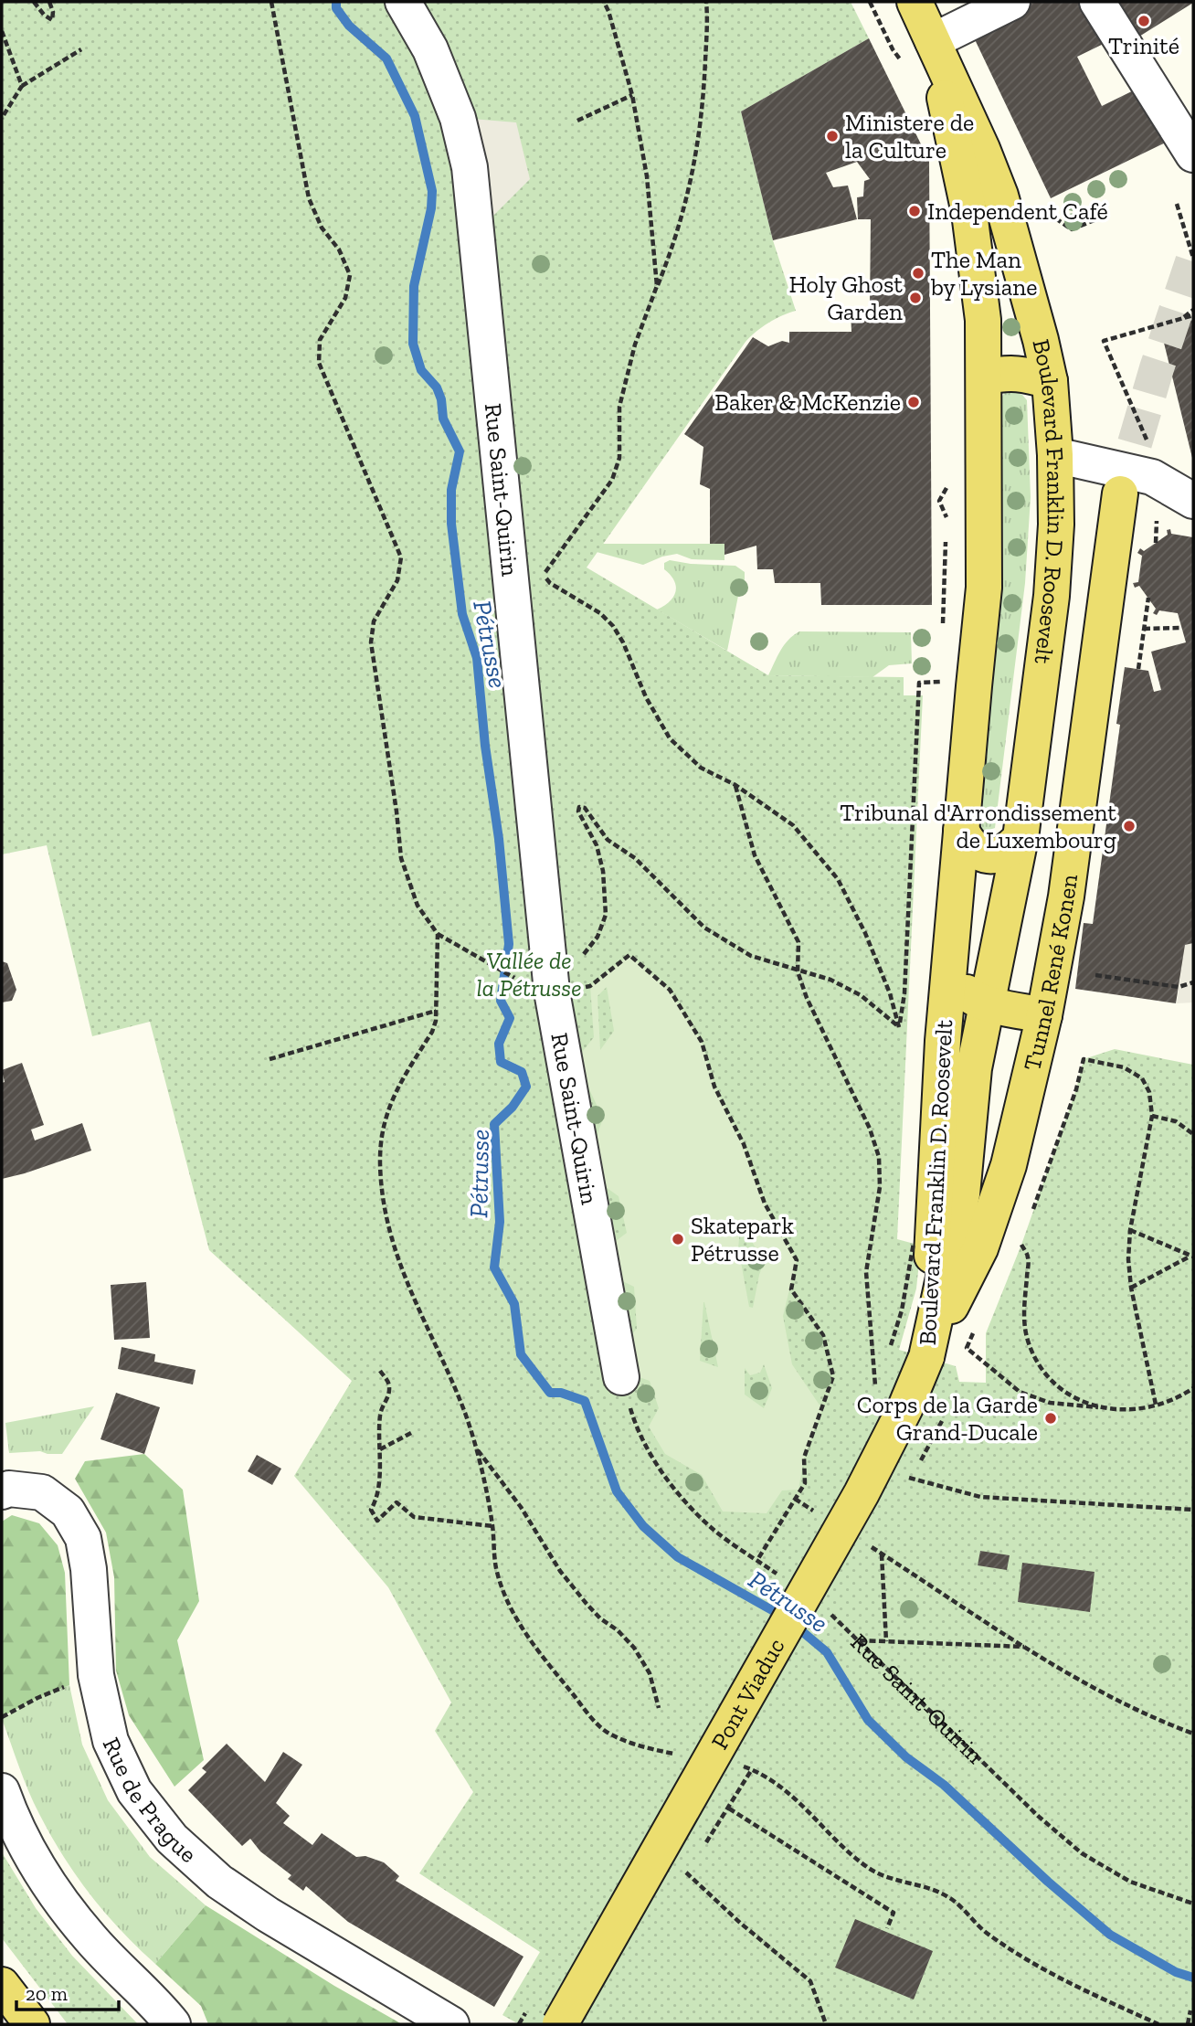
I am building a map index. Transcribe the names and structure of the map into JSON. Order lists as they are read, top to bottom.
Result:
{
  "streets": {
    "main road": ["Boulevard Franklin D. Roosevelt", "Tunnel René Konen", "Pont Viaduc"],
    "street": ["Rue Saint-Quirin", "Rue de Prague"]
  },
  "crossings": [
    ["Boulevard Franklin D. Roosevelt", "Tunnel René Konen"],
    ["Boulevard Franklin D. Roosevelt", "Pont Viaduc"],
    ["Tunnel René Konen", "Pont Viaduc"]
  ],
  "water": ["Pétrusse"],
  "parks": ["Vallée de la Pétrusse"],
  "places": [
    "Trinité",
    "Ministere de la Culture",
    "Independent Café",
    "The Man by Lysiane",
    "Holy Ghost Garden",
    "Baker & McKenzie",
    "Tribunal d'Arrondissement de Luxembourg",
    "Skatepark Pétrusse",
    "Corps de la Garde Grand-Ducale"
  ],
  "scale_bar": "20 m"
}
